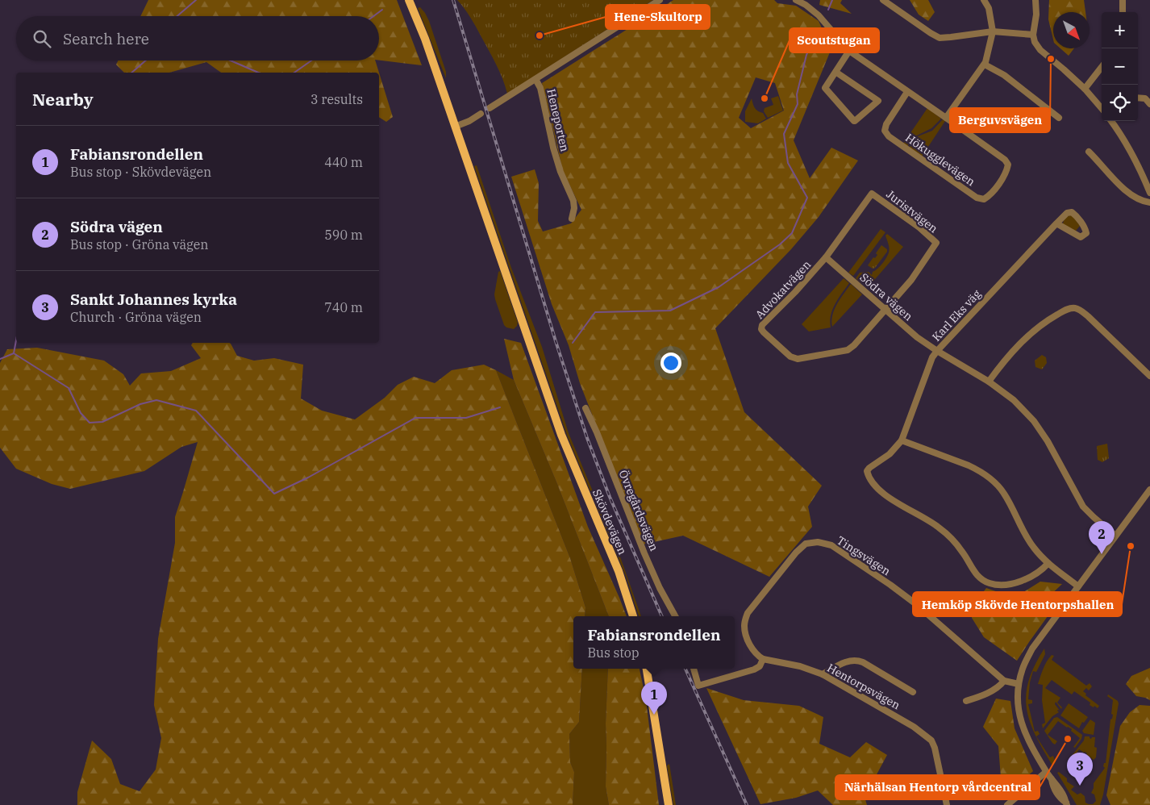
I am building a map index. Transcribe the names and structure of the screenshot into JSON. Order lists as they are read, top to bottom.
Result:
{
  "streets": {
    "main road": ["Skövdevägen"],
    "street": [
      "Heneporten",
      "Hökugglevägen",
      "Juristvägen",
      "Advokatvägen",
      "Södra vägen",
      "Karl Eks väg",
      "Övregårdsvägen",
      "Tingsvägen",
      "Hentorpsvägen"
    ]
  },
  "crossings": [
    ["Juristvägen", "Advokatvägen"],
    ["Juristvägen", "Södra vägen"],
    ["Advokatvägen", "Södra vägen"],
    ["Södra vägen", "Karl Eks väg"],
    ["Tingsvägen", "Hentorpsvägen"]
  ],
  "places": [
    "Hene-Skultorp",
    "Berguvsvägen",
    "Scoutstugan",
    "Hemköp Skövde Hentorpshallen",
    "Närhälsan Hentorp vårdcentral"
  ],
  "north": "bottom right",
  "page": {
    "map_buttons": ["+", "−"],
    "search": "Search here",
    "heading": ["Nearby", "3 results"],
    "list": [
      {
        "mark": "1",
        "name": "Fabiansrondellen",
        "note": "Bus stop · Skövdevägen",
        "value": "440 m"
      },
      {
        "mark": "2",
        "name": "Södra vägen",
        "note": "Bus stop · Gröna vägen",
        "value": "590 m"
      },
      {
        "mark": "3",
        "name": "Sankt Johannes kyrka",
        "note": "Church · Gröna vägen",
        "value": "740 m"
      }
    ],
    "pins": ["2", "1", "3"],
    "popup": ["Fabiansrondellen", "Bus stop"]
  }
}
